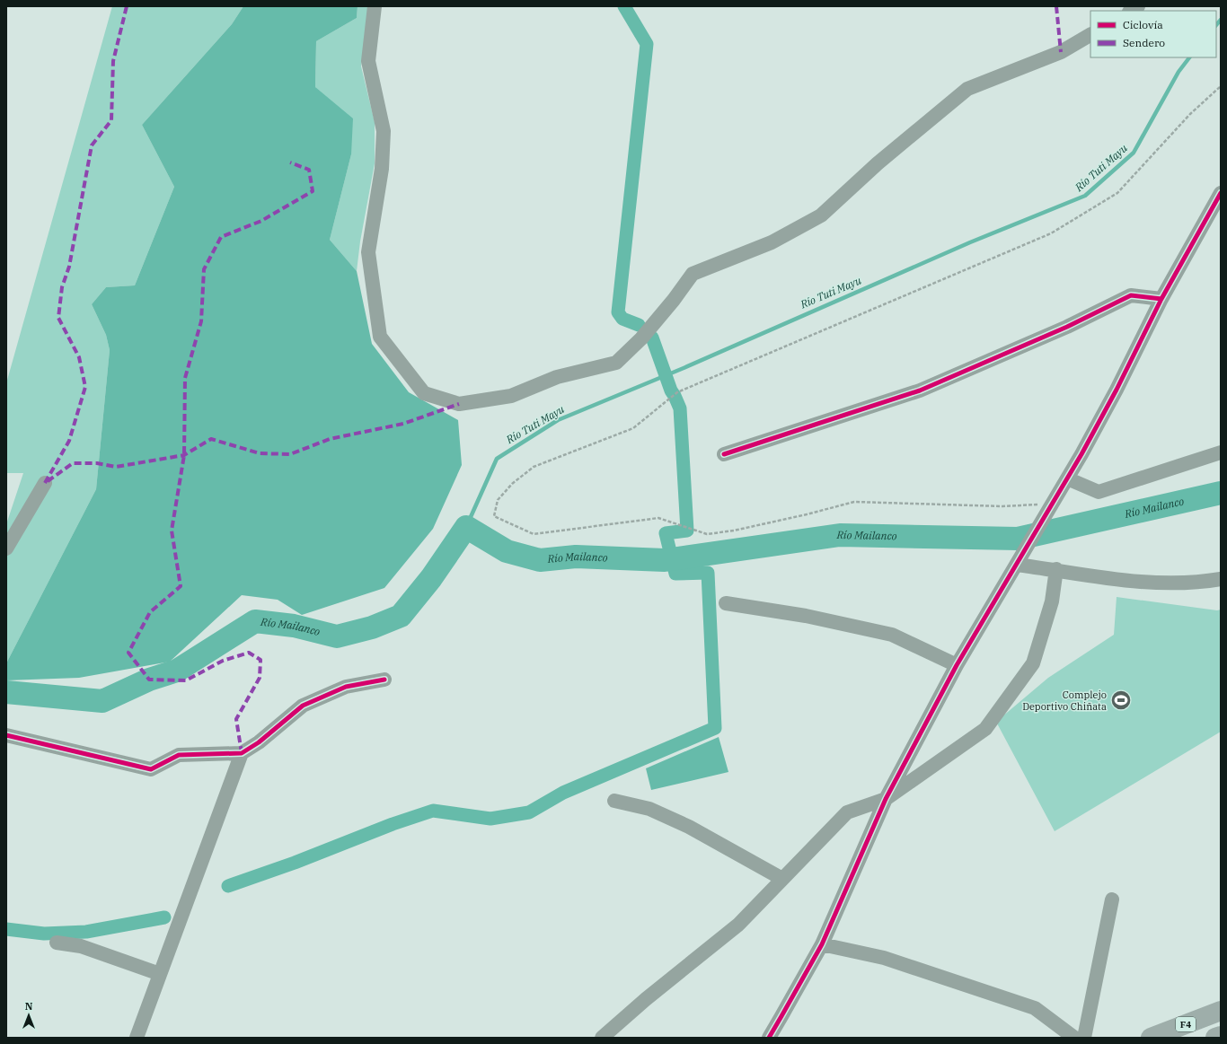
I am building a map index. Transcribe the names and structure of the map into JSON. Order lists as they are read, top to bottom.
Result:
{
  "streets": {
    "highway": ["F4"]
  },
  "water": ["Río Tuti Mayu", "Río Mailanco"],
  "places": {
    "sports": ["Complejo Deportivo Chiñata"]
  },
  "legend": ["Ciclovía", "Sendero"],
  "north": "top"
}
